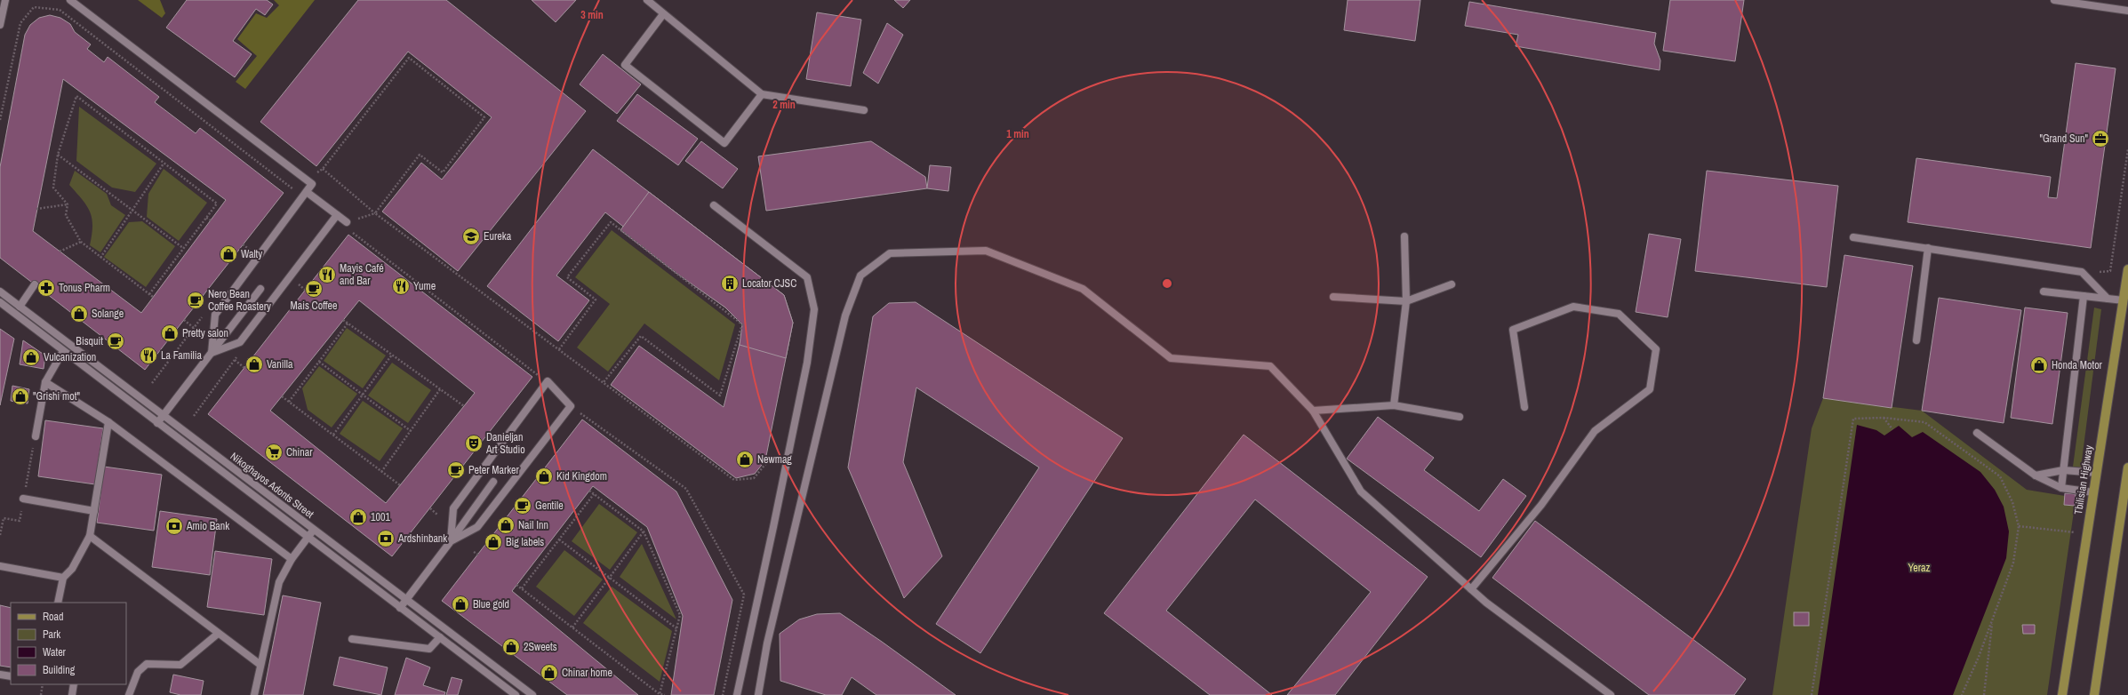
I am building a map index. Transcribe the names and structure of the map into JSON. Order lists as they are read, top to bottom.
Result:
{
  "streets": {
    "main road": ["Tbilisian Highway"],
    "street": ["Nikoghayos Adonts Street"]
  },
  "parks": ["Yeraz"],
  "places": {
    "office": ["\"Grand Sun\""],
    "school or university": ["Eureka"],
    "shop": [
      "Walty",
      "Solange",
      "Pretty salon",
      "Vulcanization",
      "Vanilla",
      "Honda Motor",
      "\"Grishi mot\"",
      "Newmag",
      "Kid Kingdom",
      "1001",
      "Nail Inn",
      "Big labels",
      "Blue gold",
      "2Sweets",
      "Chinar home"
    ],
    "restaurant": ["Mayis Café and Bar", "Yume", "La Familia"],
    "building": ["Locator CJSC"],
    "pharmacy": ["Tonus Pharm"],
    "cafe": [
      "Mais Coffee",
      "Nero Bean Coffee Roastery",
      "Bisquit",
      "Peter Marker",
      "Gentile"
    ],
    "theatre": ["Danieljan Art Studio"],
    "supermarket": ["Chinar"],
    "bank": ["Amio Bank", "Ardshinbank"]
  },
  "legend": [
    "Road",
    "Park",
    "Water",
    "Building"
  ],
  "rings": ["3 min", "2 min", "1 min"]
}
